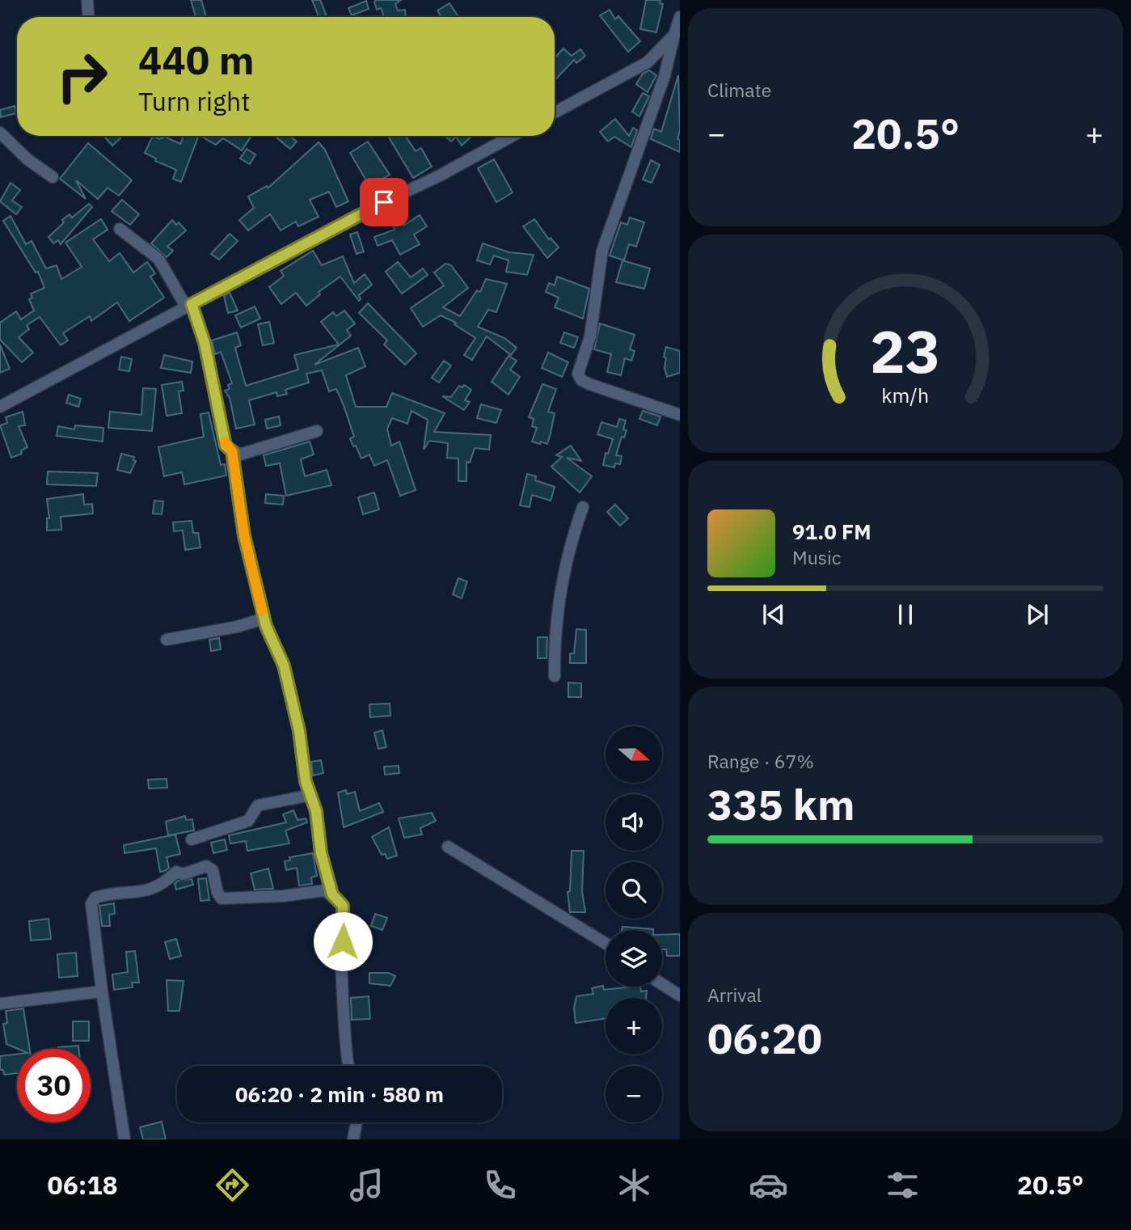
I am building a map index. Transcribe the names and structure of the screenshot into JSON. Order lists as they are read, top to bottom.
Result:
{
  "north": "right",
  "page": {
    "tile": [
      "Climate",
      ["Range · 67%", "335 km"],
      ["Arrival", "06:20"]
    ],
    "turn": ["440 m", "Turn right"],
    "heat": ["−", "20.5°", "+"],
    "song": ["91.0 FM", "Music"],
    "map_buttons": ["+", "−"],
    "limit": "30",
    "trip": "06:20 · 2 min · 580 m",
    "tabs": ["06:18", "20.5°"],
    "gauge": ["23", "km/h"]
  }
}
